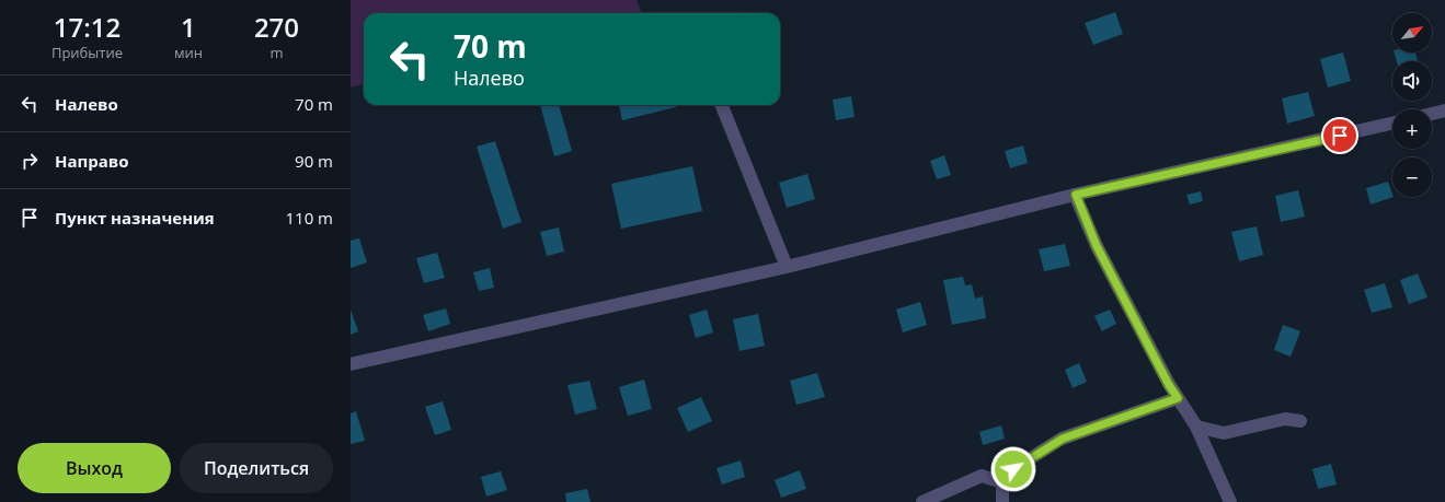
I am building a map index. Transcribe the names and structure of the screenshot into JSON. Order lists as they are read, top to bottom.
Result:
{
  "north": "top right",
  "page": {
    "eta": [
      "17:12",
      "Прибытие",
      "1",
      "мин",
      "270",
      "m"
    ],
    "map_buttons": ["+", "−"],
    "turn": ["70 m", "Налево"],
    "list": [
      {
        "name": "Налево",
        "value": "70 m"
      },
      {
        "name": "Направо",
        "value": "90 m"
      },
      {
        "name": "Пункт назначения",
        "value": "110 m"
      }
    ],
    "buttons": ["Выход", "Поделиться"]
  }
}
